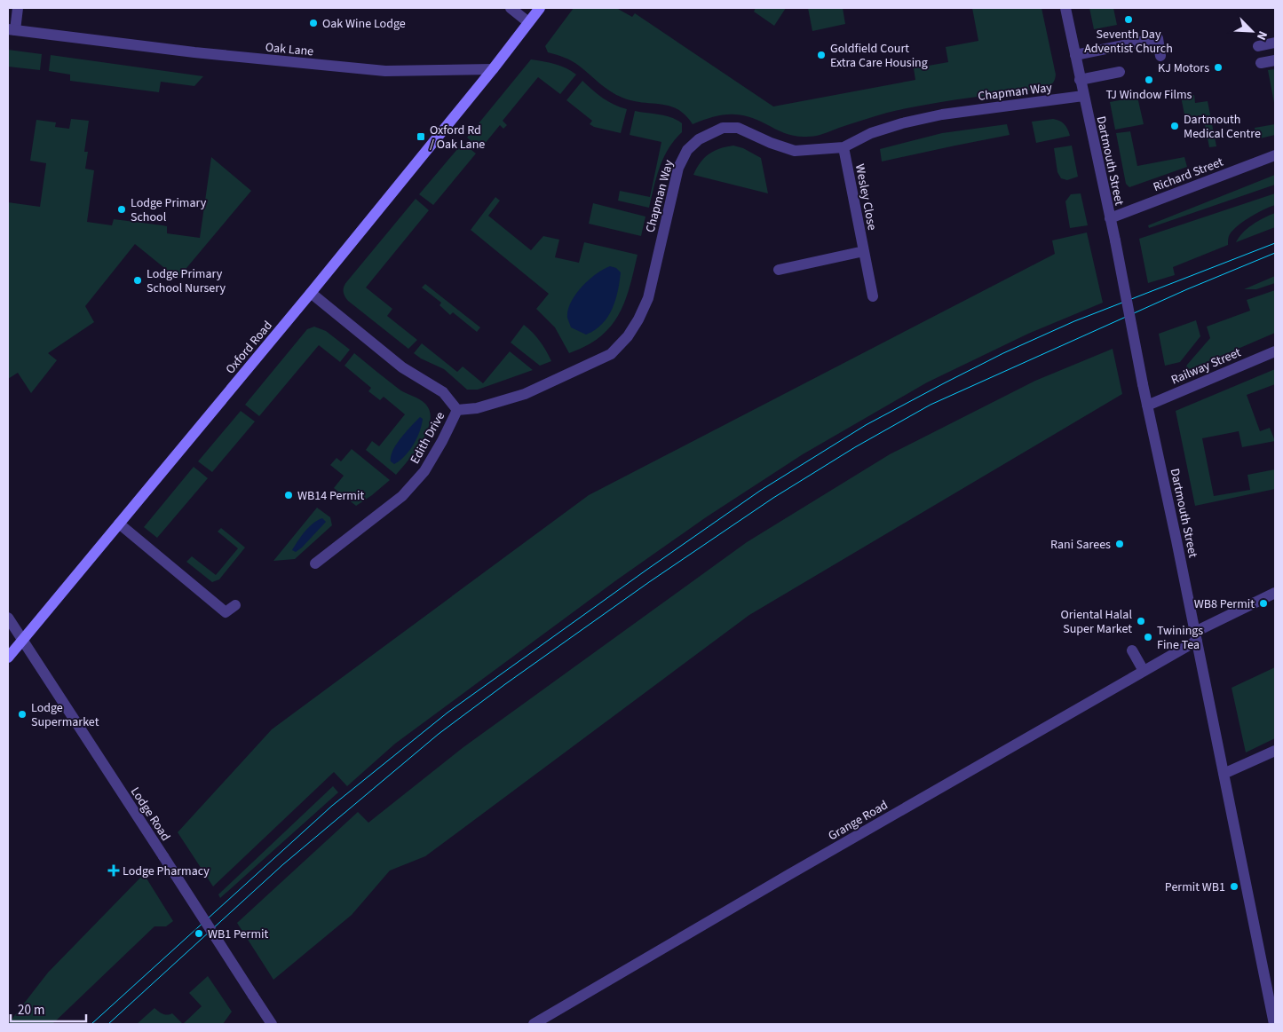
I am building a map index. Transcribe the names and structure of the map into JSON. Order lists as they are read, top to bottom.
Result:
{
  "streets": {
    "street": [
      "Oak Lane",
      "Chapman Way",
      "Dartmouth Street",
      "Richard Street",
      "Wesley Close",
      "Oxford Road",
      "Railway Street",
      "Edith Drive",
      "Lodge Road",
      "Grange Road"
    ]
  },
  "crossings": [
    ["Oak Lane", "Oxford Road"],
    ["Chapman Way", "Dartmouth Street"],
    ["Chapman Way", "Wesley Close"],
    ["Chapman Way", "Edith Drive"],
    ["Dartmouth Street", "Richard Street"],
    ["Dartmouth Street", "Railway Street"],
    ["Dartmouth Street", "Grange Road"],
    ["Oxford Road", "Edith Drive"],
    ["Oxford Road", "Lodge Road"]
  ],
  "places": {
    "other": [
      "Seventh Day Adventist Church",
      "Oak Wine Lodge",
      "Goldfield Court Extra Care Housing",
      "KJ Motors",
      "TJ Window Films",
      "Dartmouth Medical Centre",
      "Lodge Primary School",
      "Lodge Primary School Nursery",
      "WB14 Permit",
      "Rani Sarees",
      "WB8 Permit",
      "Oriental Halal Super Market",
      "Twinings Fine Tea",
      "Lodge Supermarket",
      "Permit WB1",
      "WB1 Permit"
    ],
    "transit": ["Oxford Rd / Oak Lane"],
    "health": ["Lodge Pharmacy"]
  },
  "scale_bar": "20 m",
  "north": "bottom right"
}
